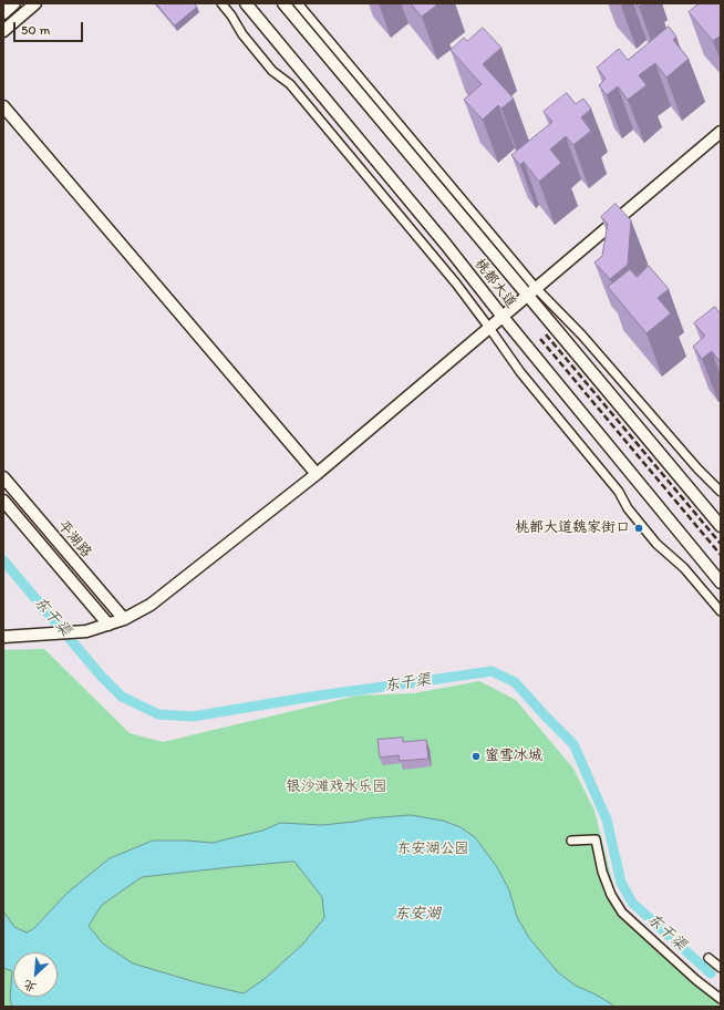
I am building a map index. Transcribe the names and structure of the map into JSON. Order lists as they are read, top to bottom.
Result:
{
  "streets": {
    "street": ["桃都大道", "平湖路"]
  },
  "water": ["东干渠", "东安湖"],
  "parks": ["银沙滩戏水乐园", "东安湖公园"],
  "places": ["桃都大道魏家街口", "蜜雪冰城"],
  "scale_bar": "50 m",
  "north": "bottom left"
}
